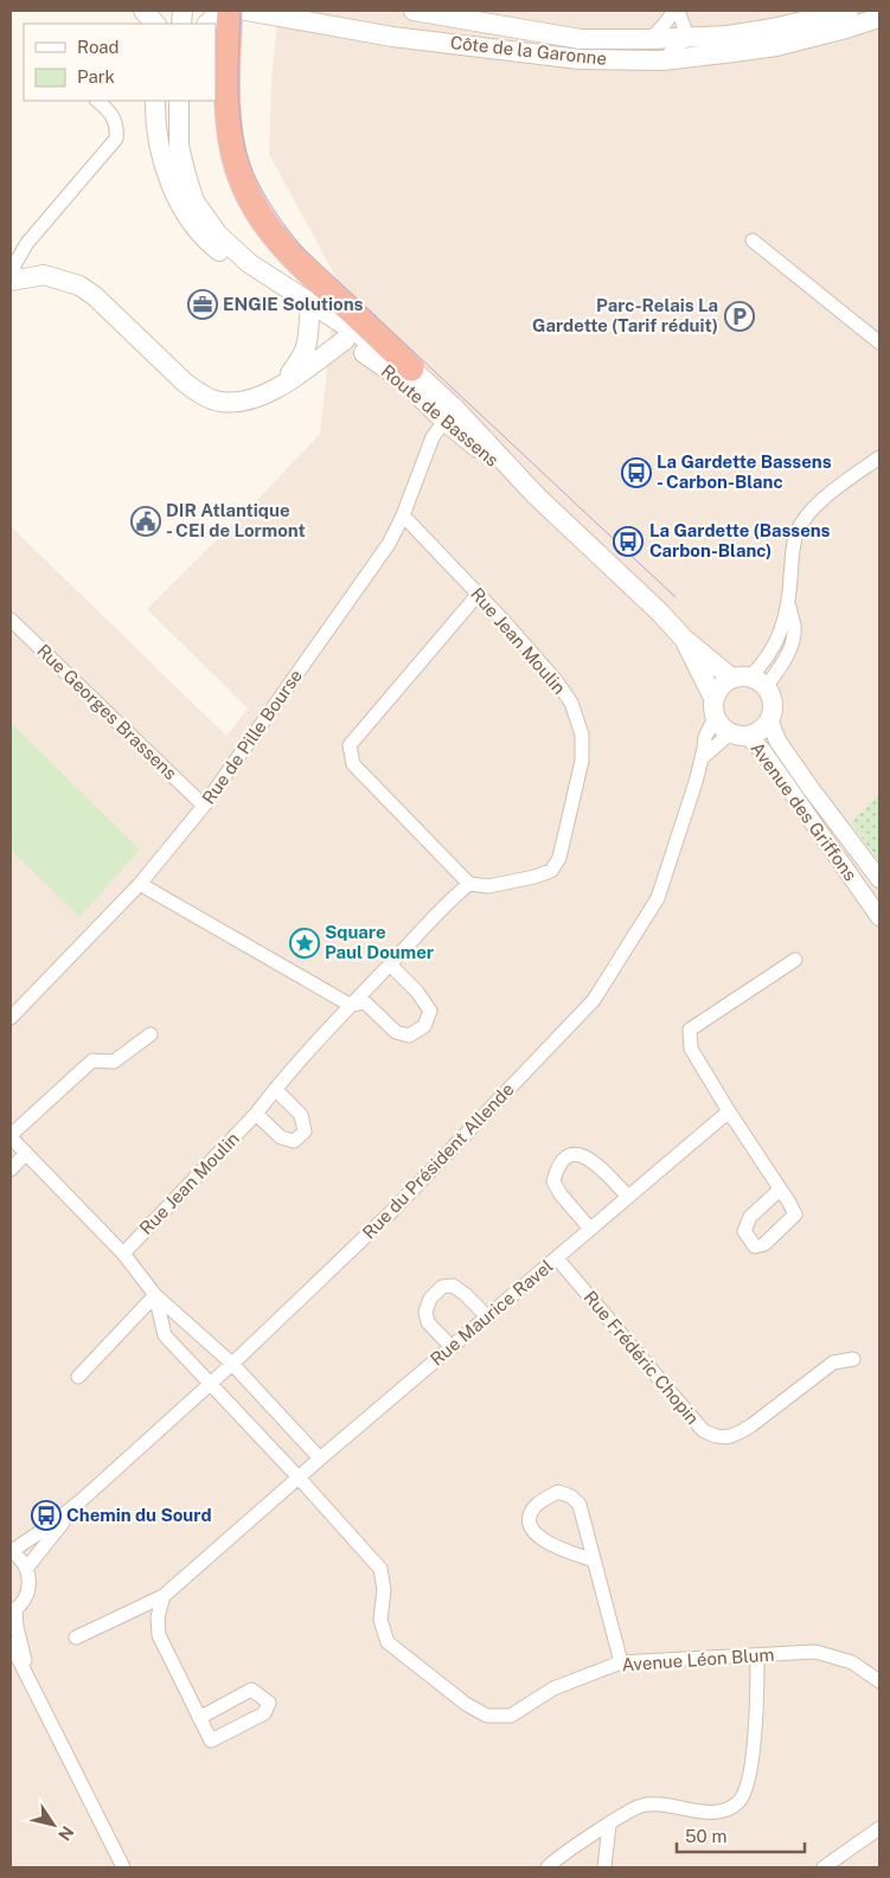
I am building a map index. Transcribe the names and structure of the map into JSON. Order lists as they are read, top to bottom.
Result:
{
  "streets": {
    "main road": ["Côte de la Garonne", "Route de Bassens"],
    "street": [
      "Rue Jean Moulin",
      "Rue Georges Brassens",
      "Rue de Pille Bourse",
      "Avenue des Griffons",
      "Rue du Président Allende",
      "Rue Maurice Ravel",
      "Rue Frédéric Chopin",
      "Avenue Léon Blum"
    ]
  },
  "crossings": [
    ["Route de Bassens", "Rue de Pille Bourse"],
    ["Rue Jean Moulin", "Rue de Pille Bourse"],
    ["Rue Georges Brassens", "Rue de Pille Bourse"],
    ["Avenue des Griffons", "Rue du Président Allende"],
    ["Rue du Président Allende", "Avenue Léon Blum"],
    ["Rue Maurice Ravel", "Rue Frédéric Chopin"],
    ["Rue Maurice Ravel", "Avenue Léon Blum"]
  ],
  "places": {
    "office": ["ENGIE Solutions"],
    "parking": ["Parc-Relais La Gardette (Tarif réduit)"],
    "bus stop": ["La Gardette Bassens - Carbon-Blanc", "La Gardette (Bassens Carbon-Blanc)", "Chemin du Sourd"],
    "public building": ["DIR Atlantique - CEI de Lormont"],
    "place": ["Square Paul Doumer"]
  },
  "legend": ["Road", "Park"],
  "scale_bar": "50 m",
  "north": "bottom right"
}
